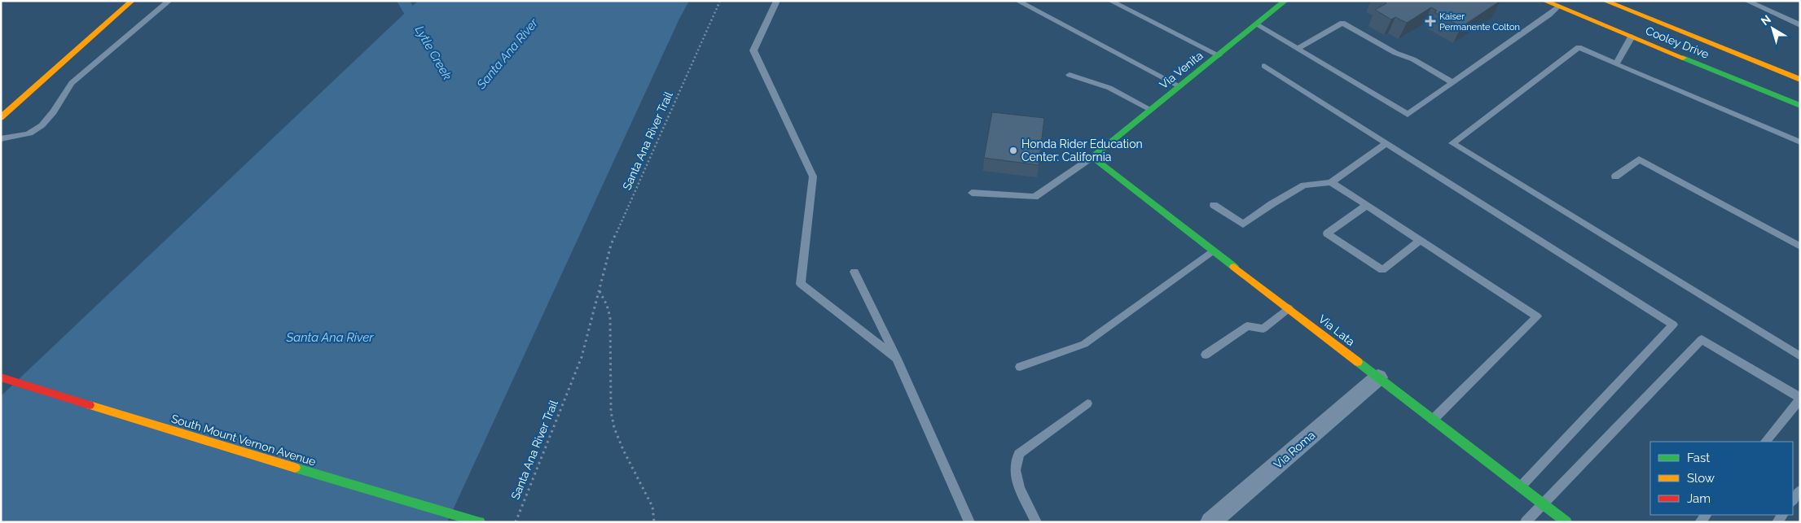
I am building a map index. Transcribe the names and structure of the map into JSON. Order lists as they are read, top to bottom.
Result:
{
  "streets": {
    "street": [
      "Cooley Drive",
      "Via Venita",
      "Via Lata",
      "South Mount Vernon Avenue",
      "Via Roma"
    ],
    "path": ["Santa Ana River Trail"]
  },
  "crossings": [
    ["Via Venita", "Via Lata"],
    ["Via Lata", "Via Roma"]
  ],
  "water": ["Lytle Creek", "Santa Ana River"],
  "places": {
    "health": ["Kaiser Permanente Colton"],
    "other": ["Honda Rider Education Center: California"]
  },
  "legend": ["Fast", "Slow", "Jam"],
  "north": "top left"
}
